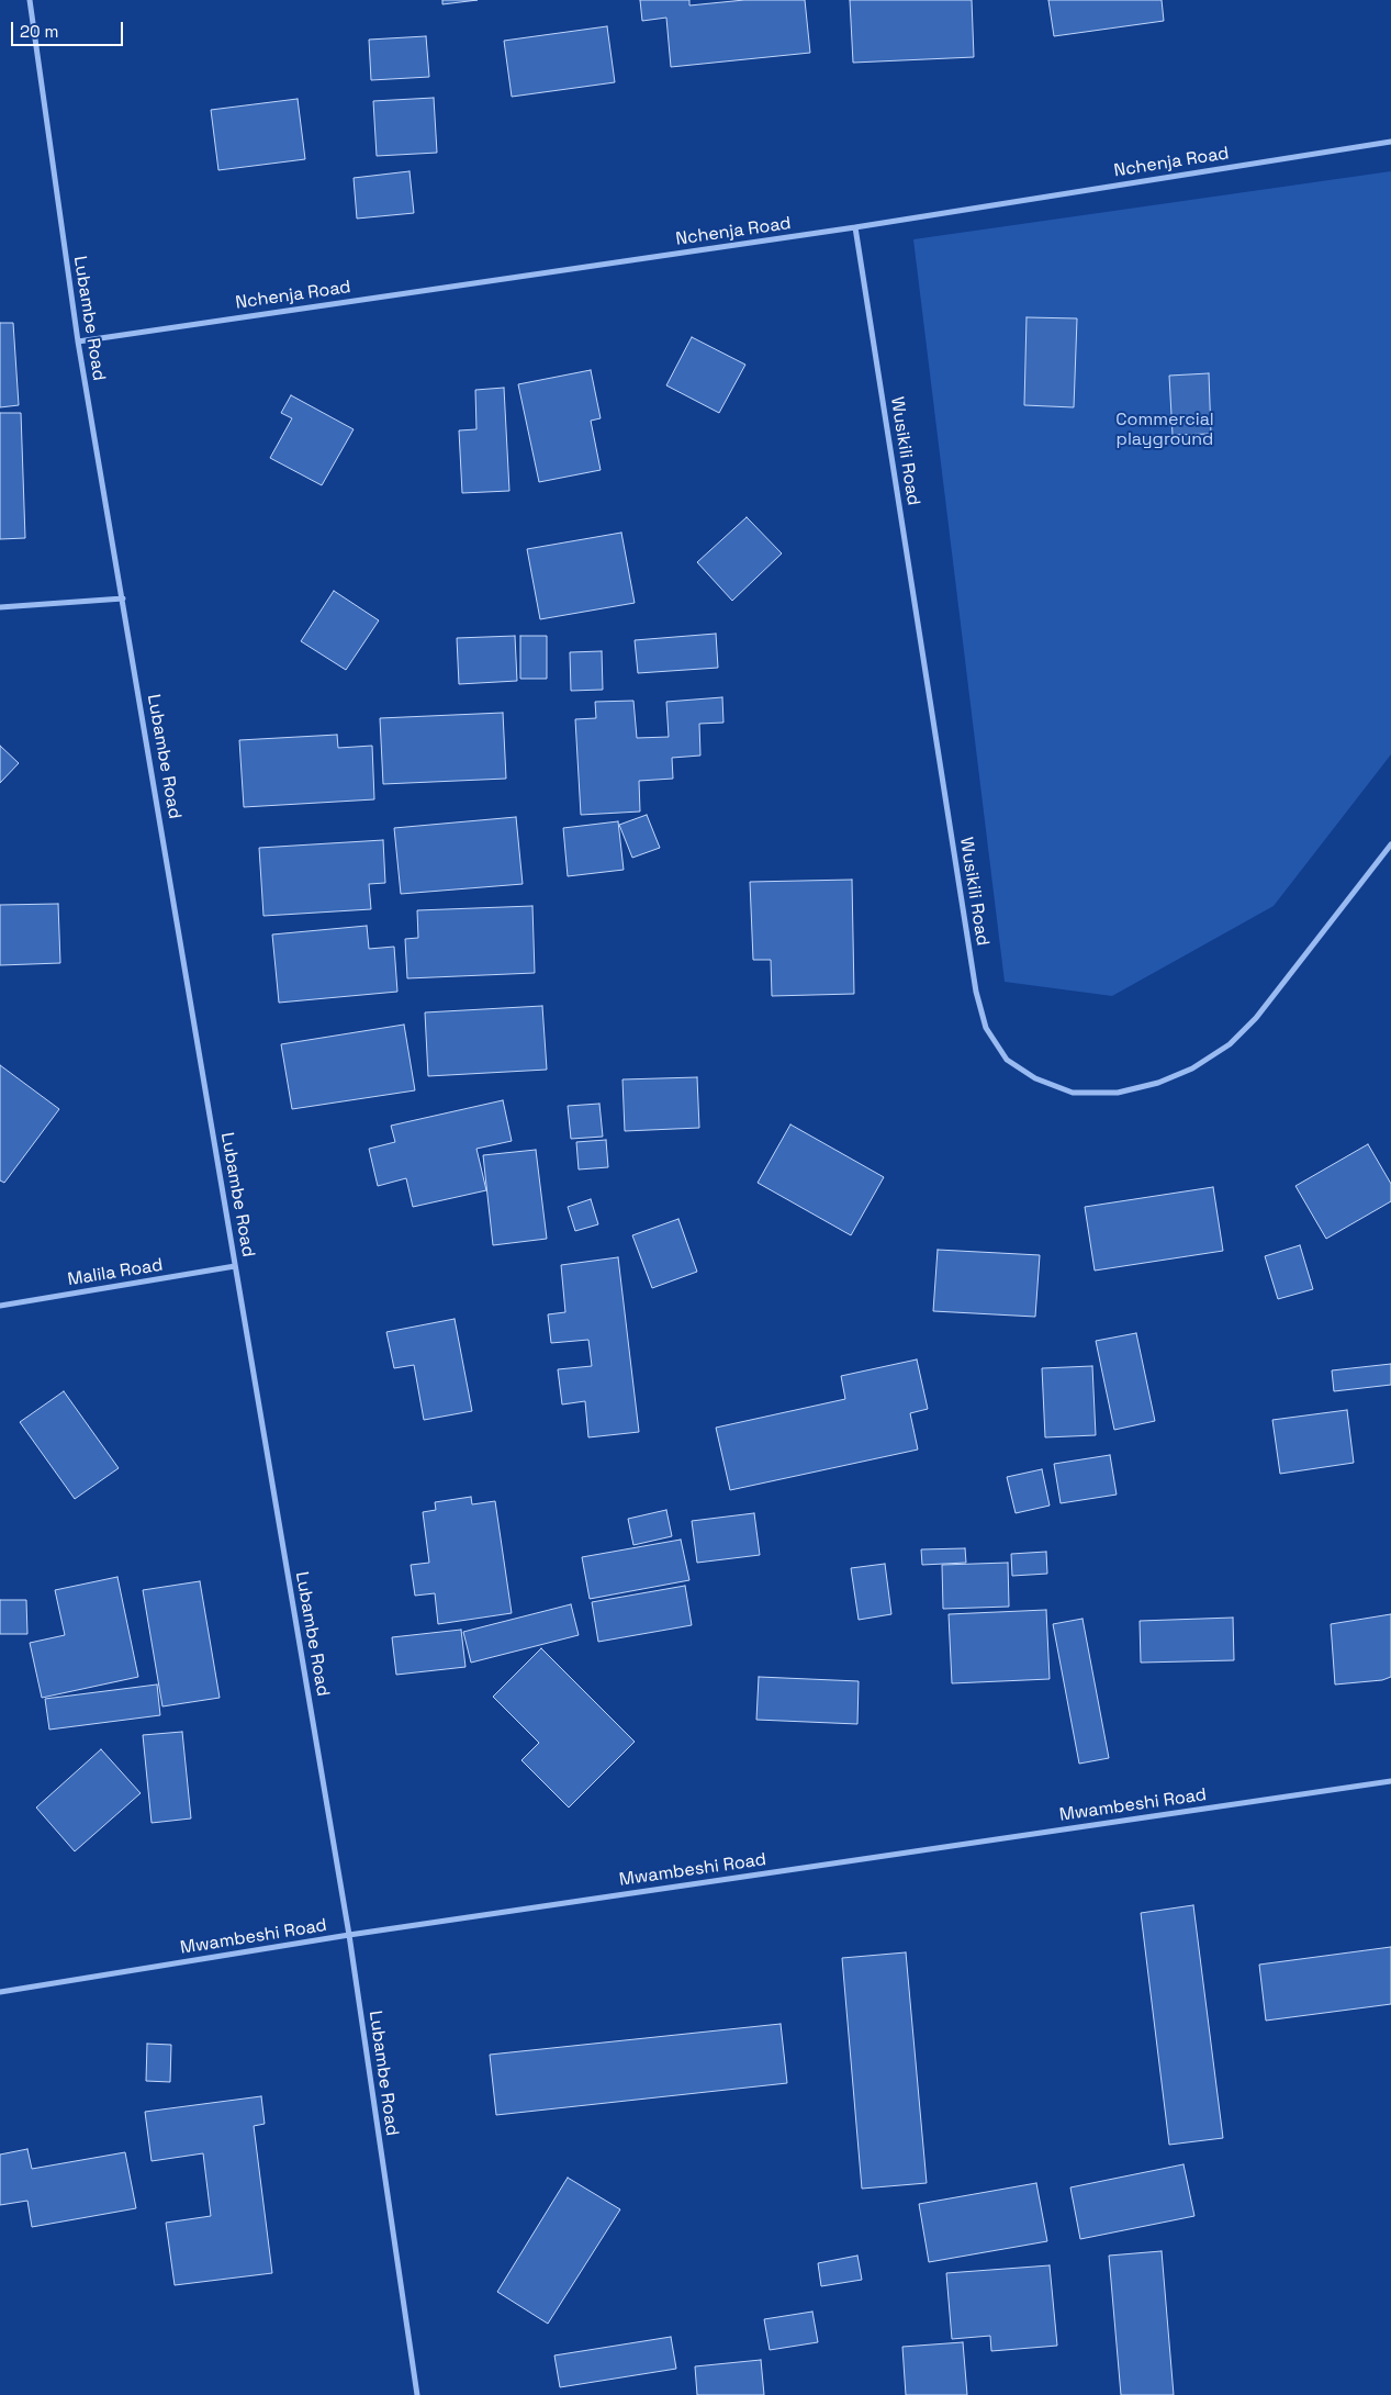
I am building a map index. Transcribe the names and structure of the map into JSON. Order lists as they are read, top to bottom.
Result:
{
  "streets": {
    "street": [
      "Nchenja Road",
      "Lubambe Road",
      "Wusikili Road",
      "Malila Road",
      "Mwambeshi Road"
    ]
  },
  "crossings": [
    ["Nchenja Road", "Lubambe Road"],
    ["Nchenja Road", "Wusikili Road"],
    ["Lubambe Road", "Malila Road"],
    ["Lubambe Road", "Mwambeshi Road"]
  ],
  "parks": ["Commercial playground"],
  "scale_bar": "20 m"
}
